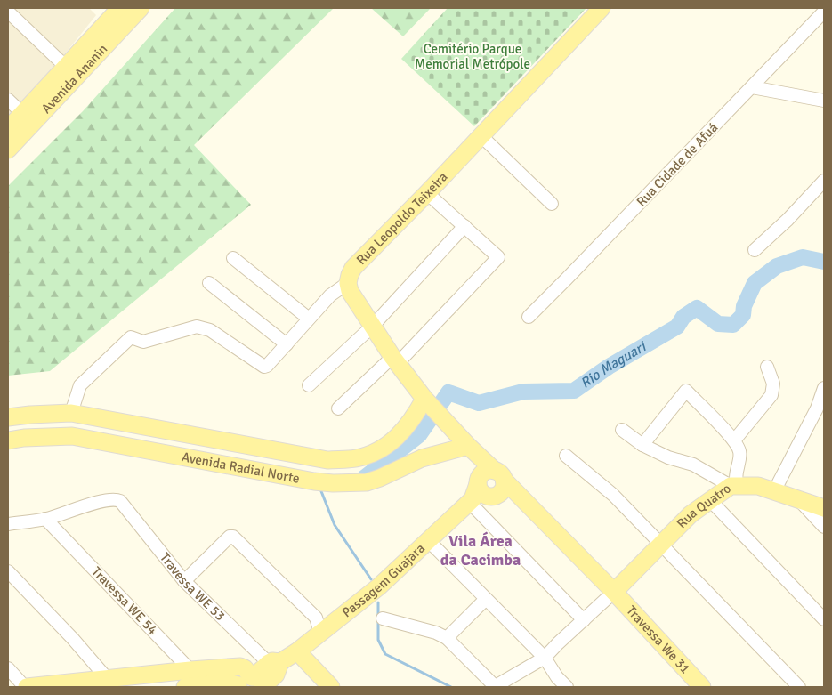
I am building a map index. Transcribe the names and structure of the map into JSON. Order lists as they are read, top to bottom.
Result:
{
  "streets": {
    "main road": [
      "Avenida Ananin",
      "Rua Leopoldo Teixeira",
      "Avenida Radial Norte",
      "Rua Quatro",
      "Passagem Guajara",
      "Travessa We 31"
    ],
    "street": ["Rua Cidade de Afuá", "Travessa WE 53", "Travessa WE 54"]
  },
  "crossings": [
    ["Rua Quatro", "Travessa We 31"],
    ["Passagem Guajara", "Travessa WE 53"],
    ["Travessa WE 53", "Travessa WE 54"]
  ],
  "districts": ["Vila Área da Cacimba"],
  "water": ["Rio Maguari"],
  "parks": ["Cemitério Parque Memorial Metrópole"]
}
